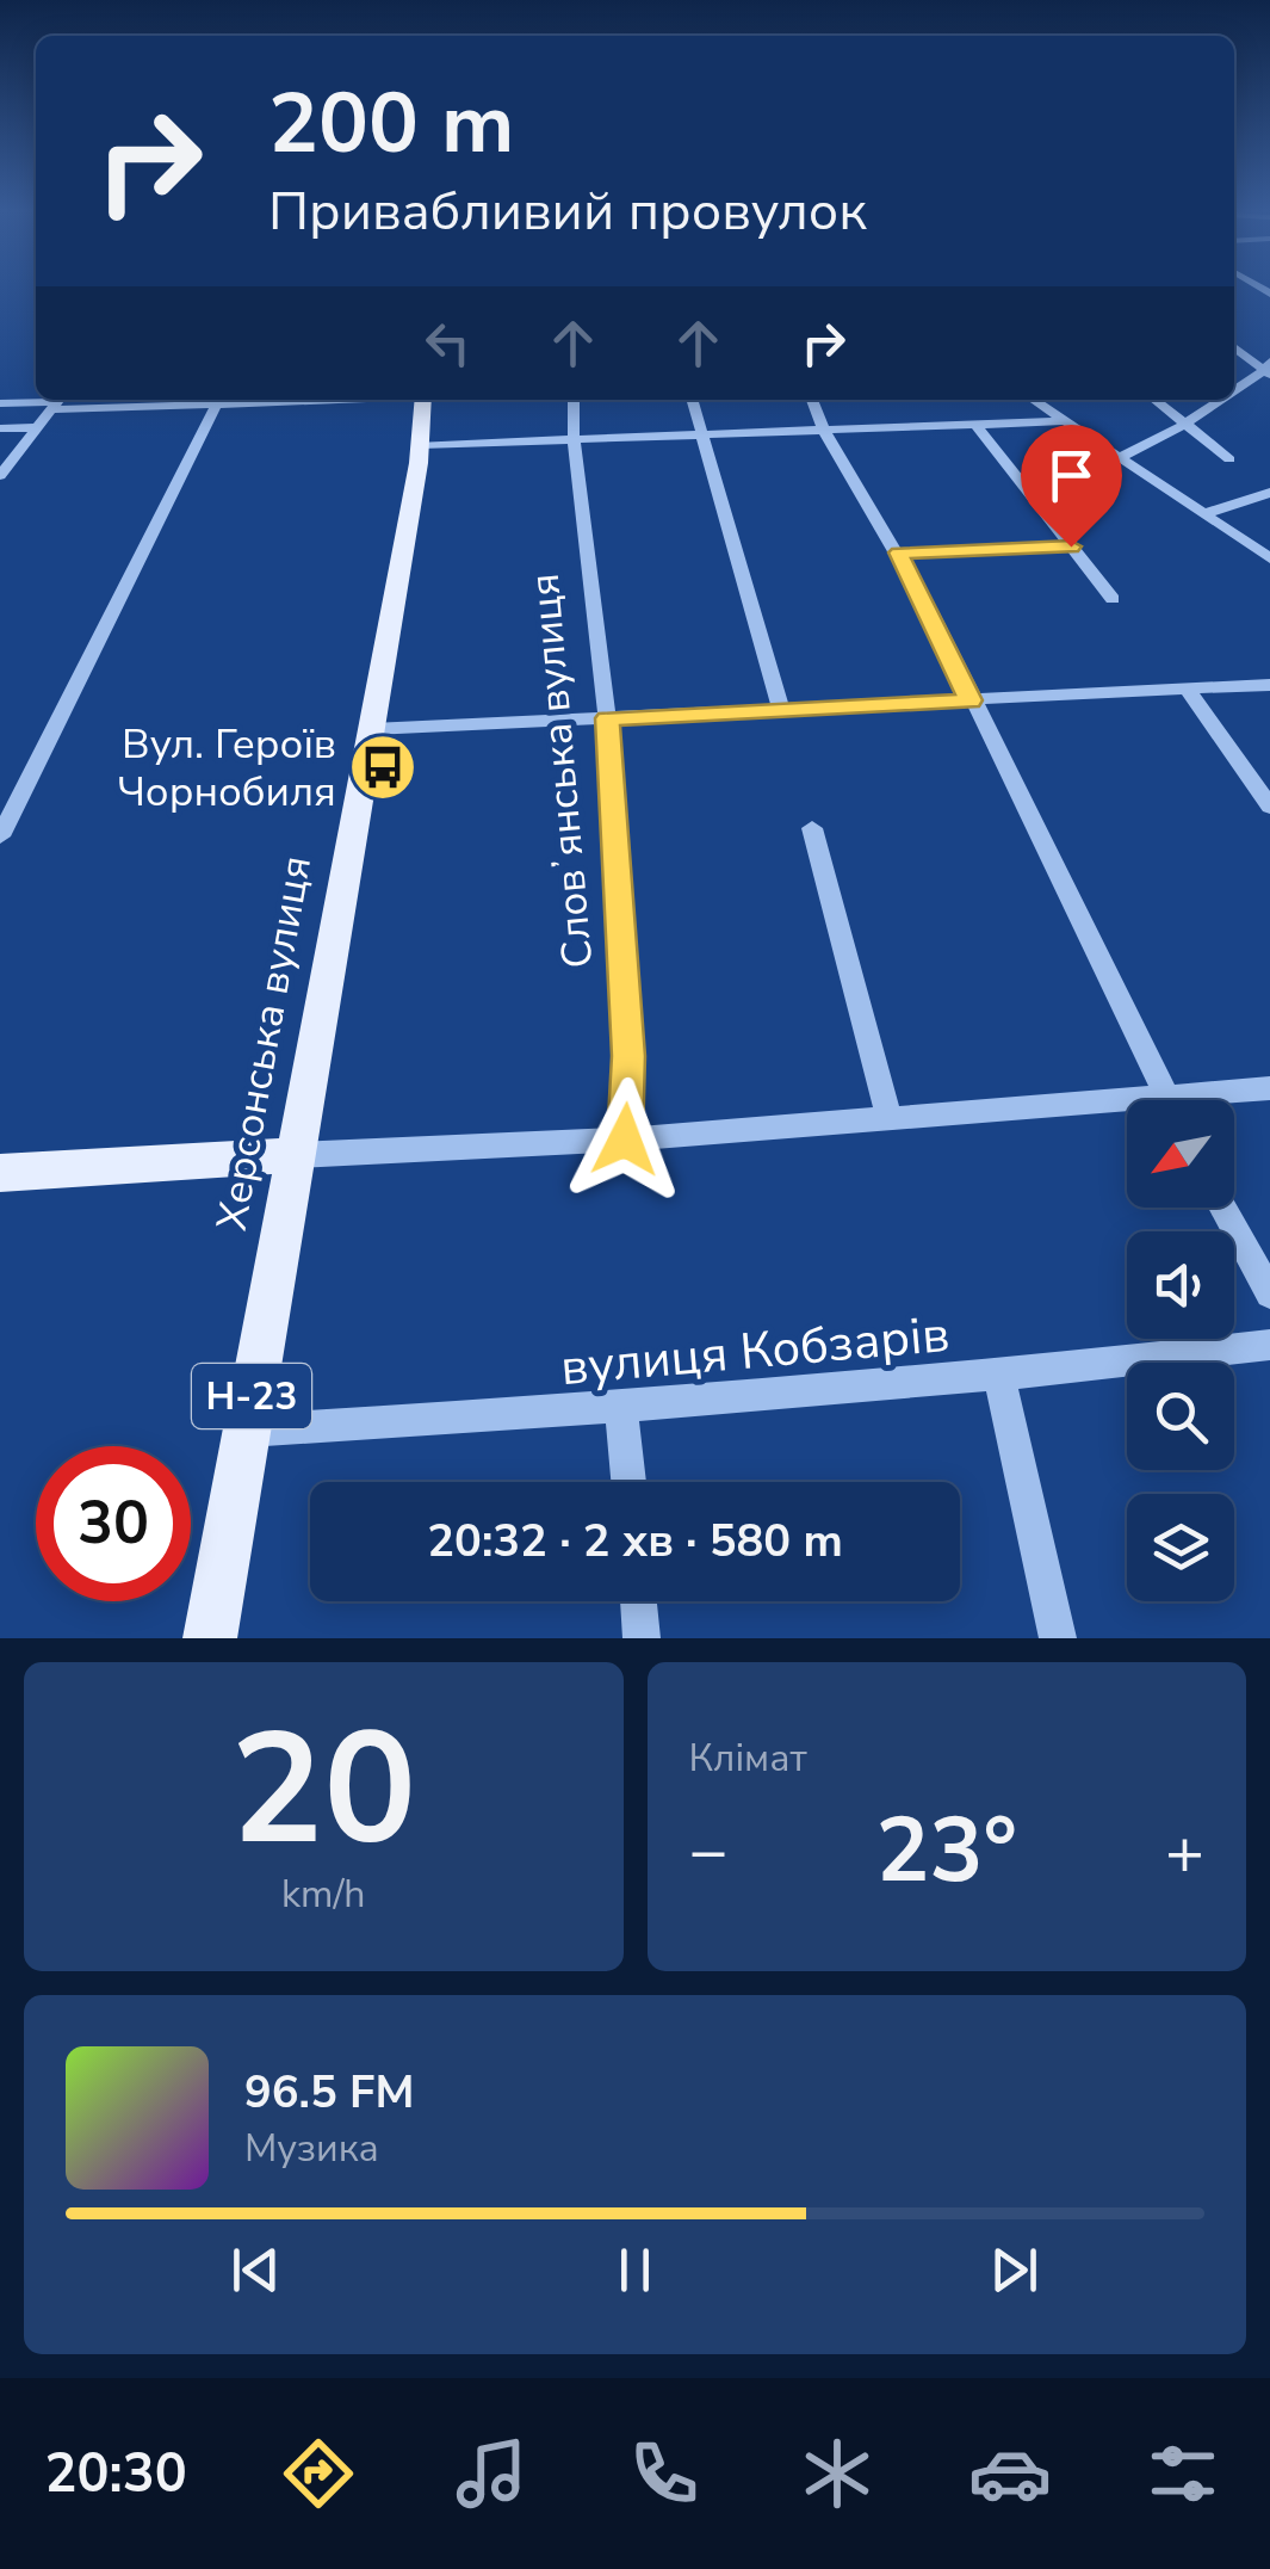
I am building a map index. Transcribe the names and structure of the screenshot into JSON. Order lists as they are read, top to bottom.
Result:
{
  "streets": {
    "main road": ["Херсонська вулиця", "Н-23"],
    "street": ["Словʼянська вулиця", "вулиця Кобзарів"]
  },
  "crossings": [
    ["Херсонська вулиця", "вулиця Кобзарів"]
  ],
  "places": {
    "bus stop": ["Вул. Героїв Чорнобиля"]
  },
  "north": "bottom left",
  "page": {
    "turn": ["200 m", "Привабливий провулок"],
    "limit": "30",
    "trip": "20:32 · 2 хв · 580 m",
    "tile": [
      ["20", "km/h"],
      "Клімат"
    ],
    "heat": ["−", "23°", "+"],
    "song": ["96.5 FM", "Музика"],
    "tabs": "20:30"
  }
}
